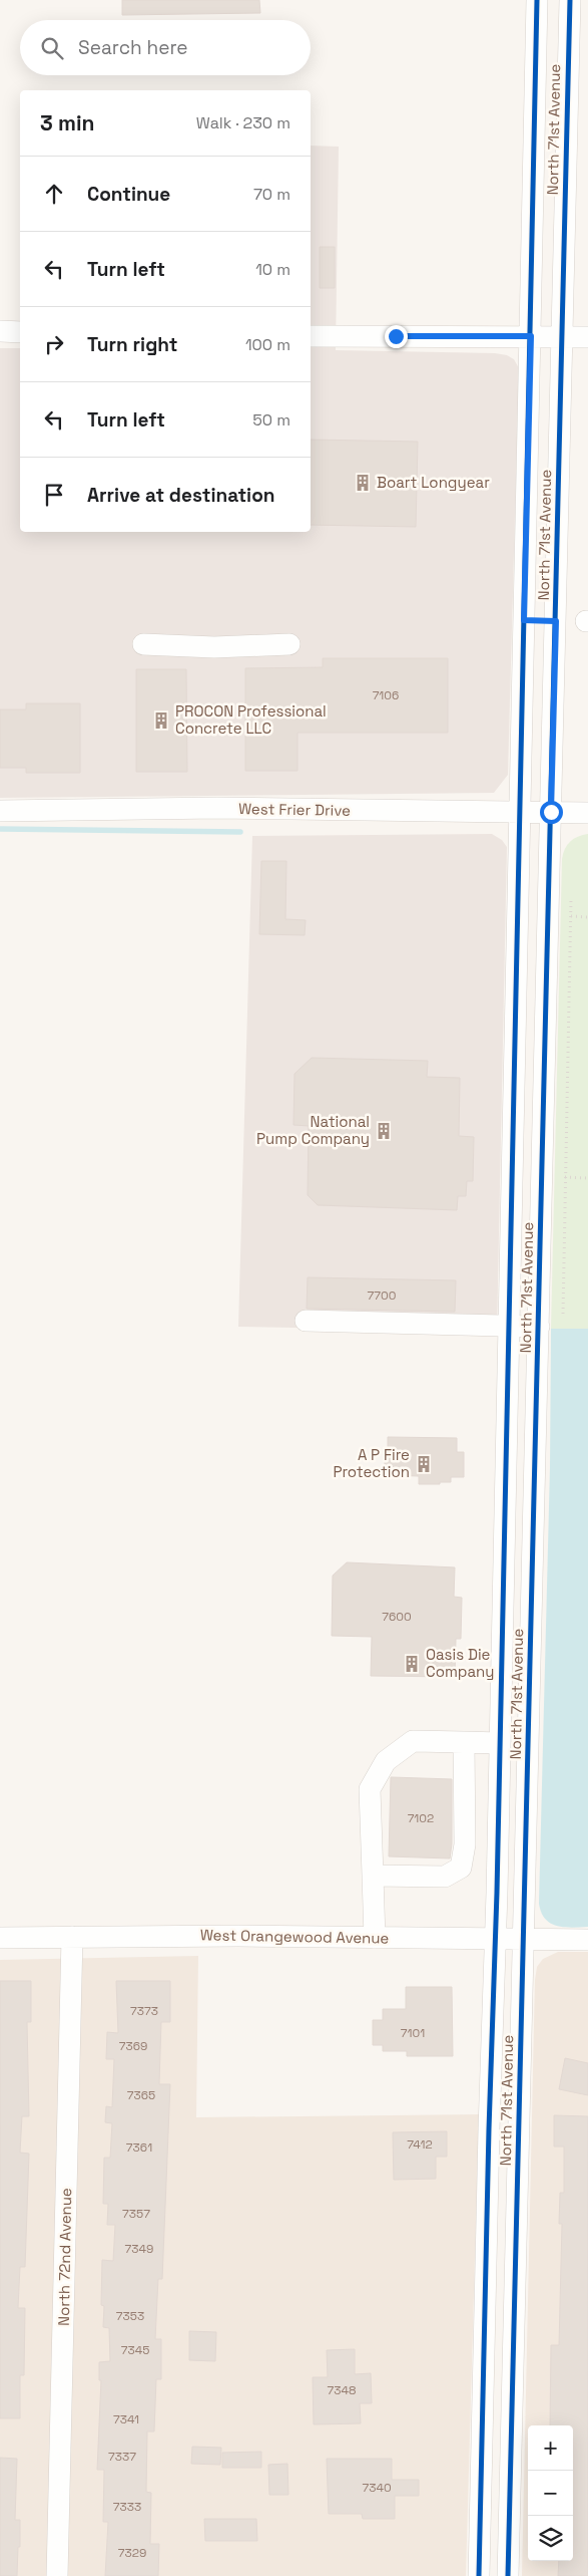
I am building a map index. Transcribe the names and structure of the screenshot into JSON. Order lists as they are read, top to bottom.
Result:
{
  "streets": {
    "street": [
      "North 71st Avenue",
      "West Frier Drive",
      "West Orangewood Avenue",
      "North 72nd Avenue"
    ]
  },
  "crossings": [
    ["North 71st Avenue", "West Frier Drive"],
    ["North 71st Avenue", "West Orangewood Avenue"],
    ["West Orangewood Avenue", "North 72nd Avenue"]
  ],
  "places": {
    "building": [
      "Boart Longyear",
      "PROCON Professional Concrete LLC",
      "National Pump Company",
      "A P Fire Protection",
      "Oasis Die Company"
    ]
  },
  "house_numbers": [
    "7106",
    "7700",
    "7600",
    "7102",
    "7373",
    "7101",
    "7369",
    "7365",
    "7412",
    "7361",
    "7357",
    "7349",
    "7353",
    "7345",
    "7348",
    "7341",
    "7337",
    "7340",
    "7333",
    "7329"
  ],
  "page": {
    "search": "Search here",
    "heading": ["3 min", "Walk · 230 m"],
    "list": [
      ["Continue", "70 m"],
      ["Turn left", "10 m"],
      ["Turn right", "100 m"],
      ["Turn left", "50 m"],
      "Arrive at destination"
    ],
    "map_buttons": ["+", "−"]
  }
}
